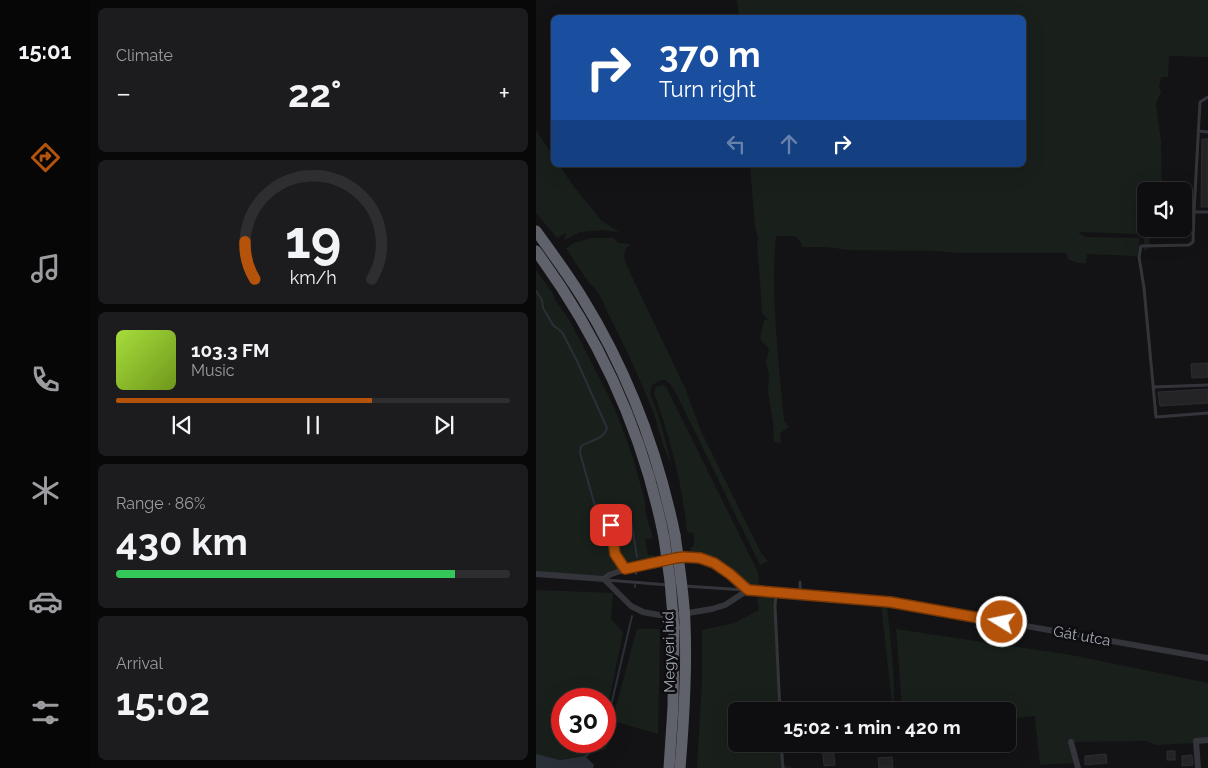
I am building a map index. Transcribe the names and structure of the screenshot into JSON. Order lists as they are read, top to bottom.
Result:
{
  "streets": {
    "highway": ["Megyeri híd"],
    "street": ["Gát utca"]
  },
  "page": {
    "tabs": "15:01",
    "tile": [
      "Climate",
      ["Range · 86%", "430 km"],
      ["Arrival", "15:02"]
    ],
    "turn": ["370 m", "Turn right"],
    "heat": ["−", "22°", "+"],
    "song": ["103.3 FM", "Music"],
    "limit": "30",
    "trip": "15:02 · 1 min · 420 m",
    "gauge": ["19", "km/h"]
  }
}
